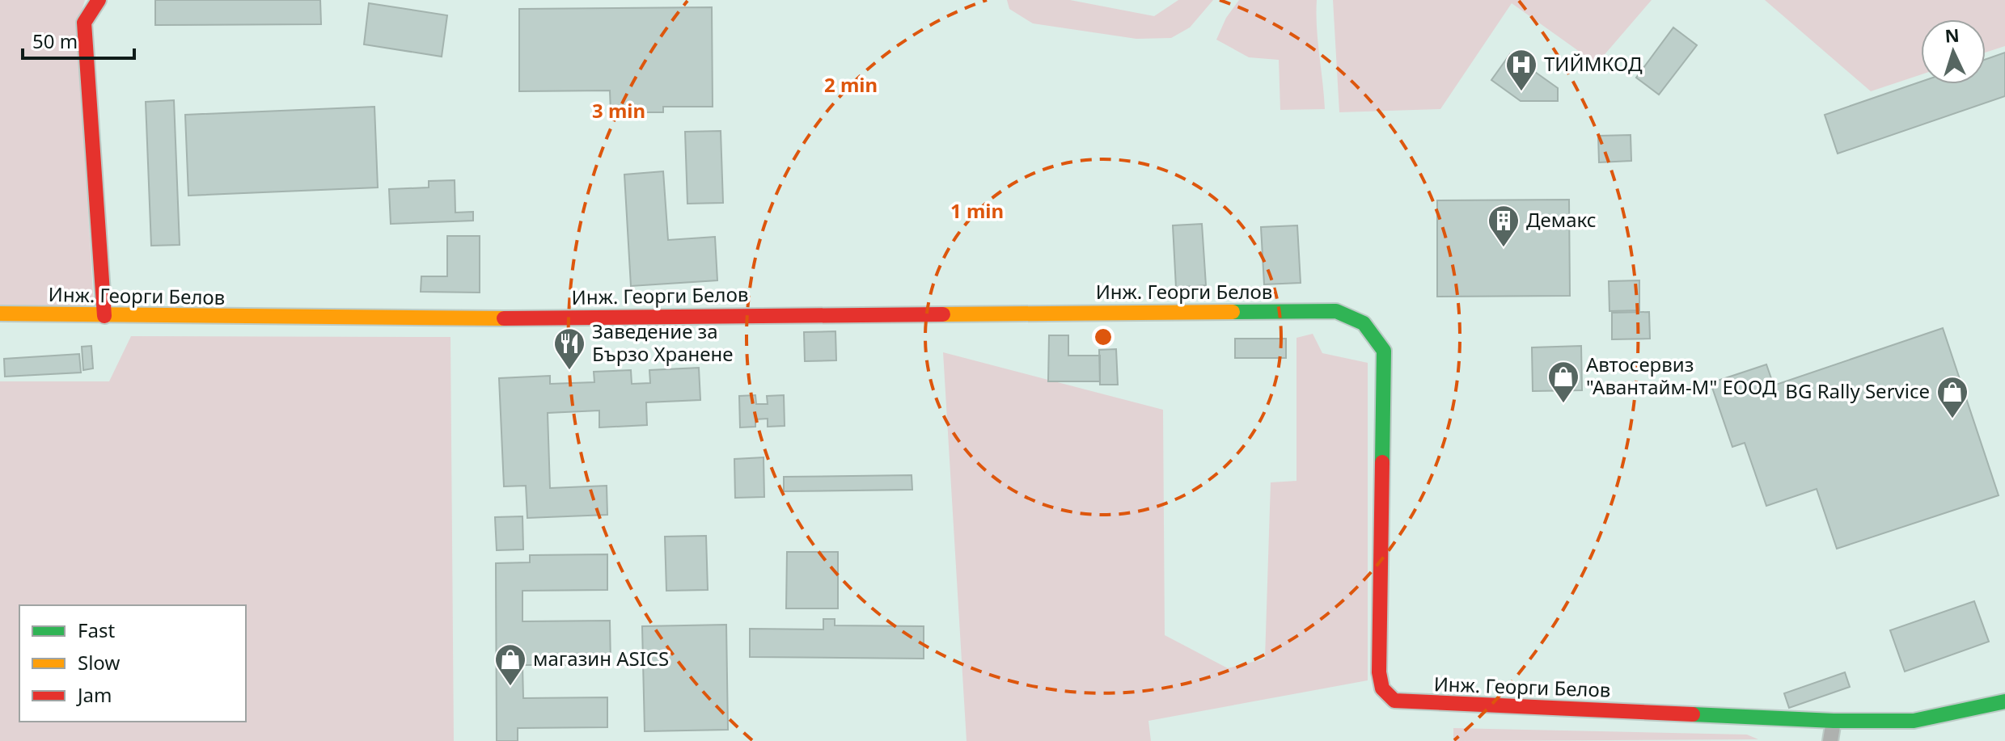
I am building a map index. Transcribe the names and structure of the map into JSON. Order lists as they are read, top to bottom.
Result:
{
  "streets": {
    "street": ["Инж. Георги Белов"]
  },
  "places": {
    "hospital": ["ТИЙМКОД"],
    "building": ["Демакс"],
    "restaurant": ["Заведение за Бързо Хранене"],
    "shop": ["Автосервиз \"Авантайм-М\" ЕООД", "BG Rally Service", "магазин ASICS"]
  },
  "legend": ["Fast", "Slow", "Jam"],
  "scale_bar": "50 m",
  "north": "top",
  "rings": ["2 min", "3 min", "1 min"]
}
